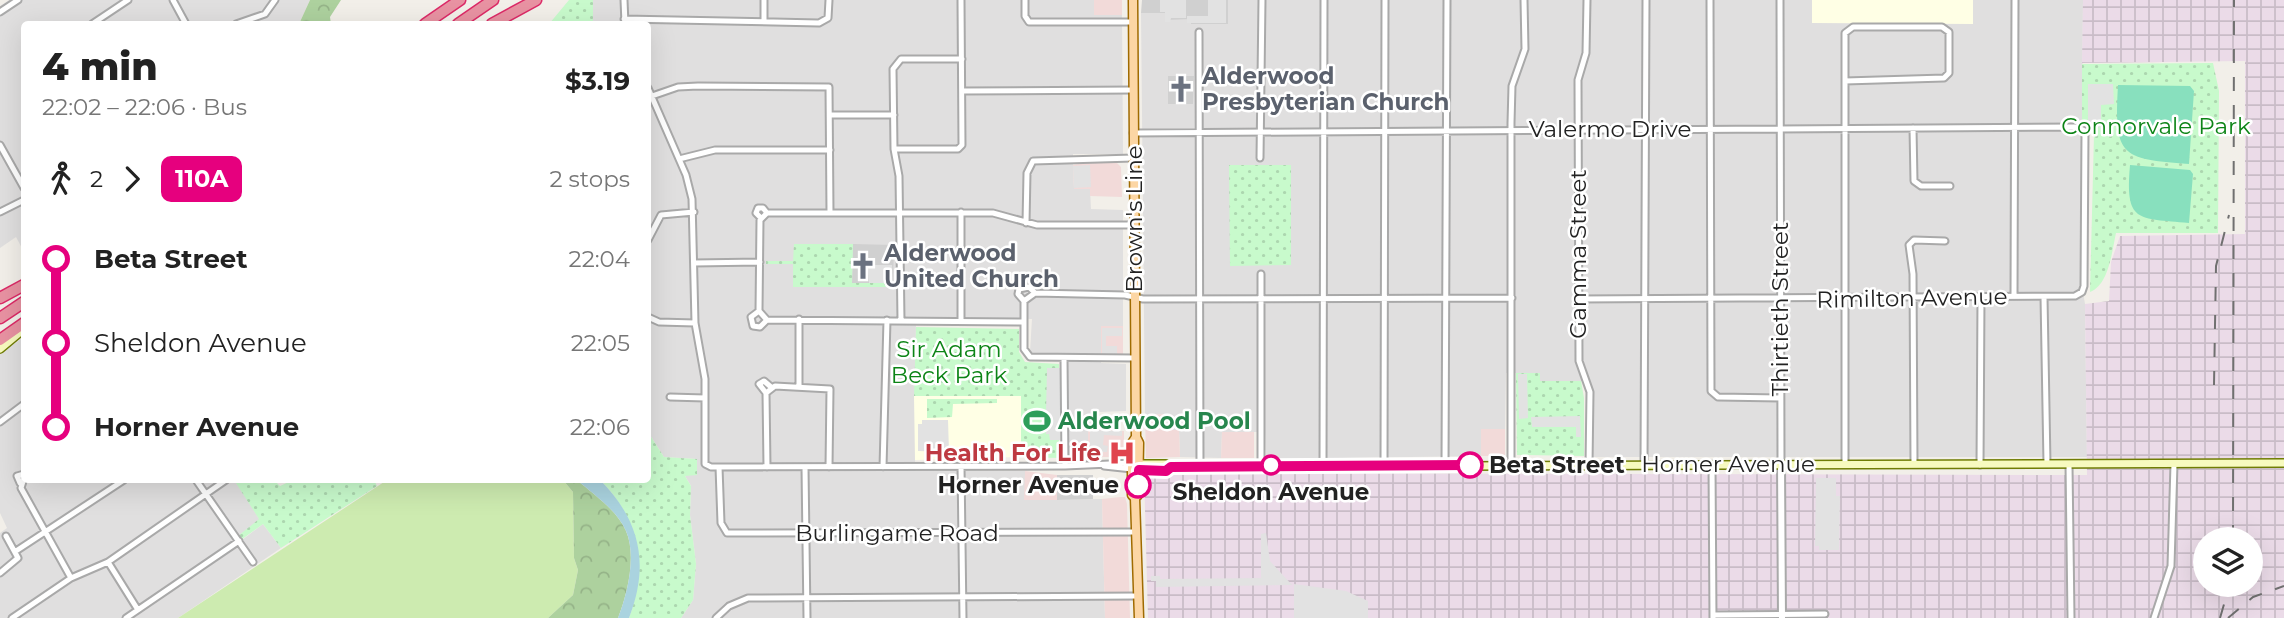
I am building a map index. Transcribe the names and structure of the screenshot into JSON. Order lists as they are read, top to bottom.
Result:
{
  "streets": {
    "main road": ["Brown's Line", "Horner Avenue"],
    "street": [
      "Valermo Drive",
      "Gamma Street",
      "Rimilton Avenue",
      "Thirtieth Street",
      "Burlingame Road"
    ]
  },
  "crossings": [
    ["Valermo Drive", "Brown's Line"],
    ["Valermo Drive", "Gamma Street"],
    ["Valermo Drive", "Rimilton Avenue"],
    ["Valermo Drive", "Thirtieth Street"],
    ["Brown's Line", "Horner Avenue"],
    ["Brown's Line", "Burlingame Road"],
    ["Gamma Street", "Rimilton Avenue"],
    ["Gamma Street", "Horner Avenue"],
    ["Rimilton Avenue", "Thirtieth Street"],
    ["Thirtieth Street", "Horner Avenue"],
    ["Horner Avenue", "Burlingame Road"]
  ],
  "parks": ["Connorvale Park", "Sir Adam Beck Park"],
  "places": {
    "church": ["Alderwood Presbyterian Church", "Alderwood United Church"],
    "sports": ["Alderwood Pool"],
    "hospital": ["Health For Life"],
    "other": ["Sheldon Avenue", "Beta Street", "Horner Avenue"]
  },
  "lines": ["bus line 110A"],
  "page": {
    "heading": ["4 min", "22:02 – 22:06 · Bus", "$3.19"],
    "legs": ["2", "110A", "2 stops"],
    "list": [
      {
        "name": "Beta Street",
        "value": "22:04"
      },
      {
        "name": "Sheldon Avenue",
        "value": "22:05"
      },
      {
        "name": "Horner Avenue",
        "value": "22:06"
      }
    ]
  }
}
